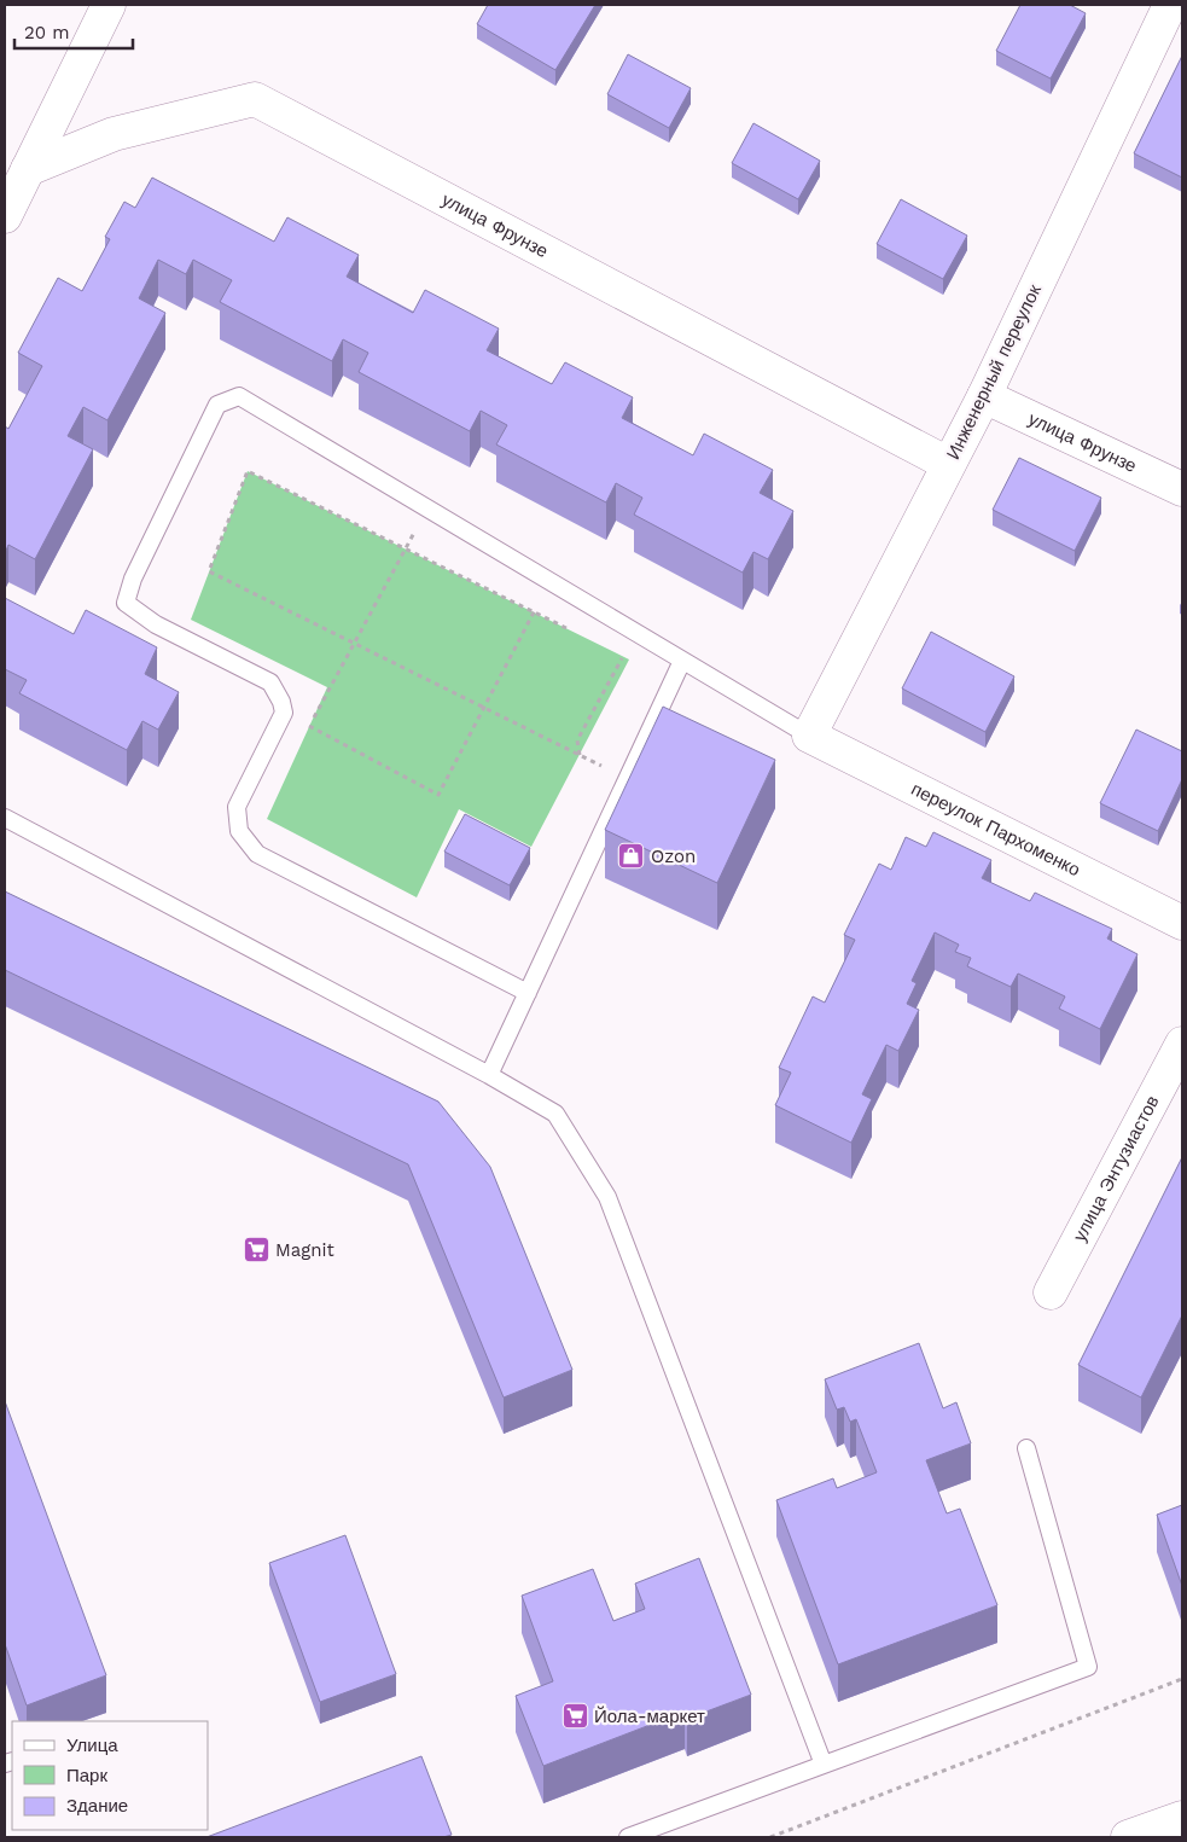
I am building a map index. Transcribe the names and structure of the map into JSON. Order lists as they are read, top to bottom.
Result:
{
  "streets": {
    "street": [
      "улица Фрунзе",
      "Инженерный переулок",
      "переулок Пархоменко",
      "улица Энтузиастов"
    ]
  },
  "crossings": [
    ["улица Фрунзе", "Инженерный переулок"],
    ["Инженерный переулок", "переулок Пархоменко"]
  ],
  "places": {
    "shop": ["Ozon"],
    "supermarket": ["Magnit", "Йола-маркет"]
  },
  "legend": ["Улица", "Парк", "Здание"],
  "scale_bar": "20 m"
}
